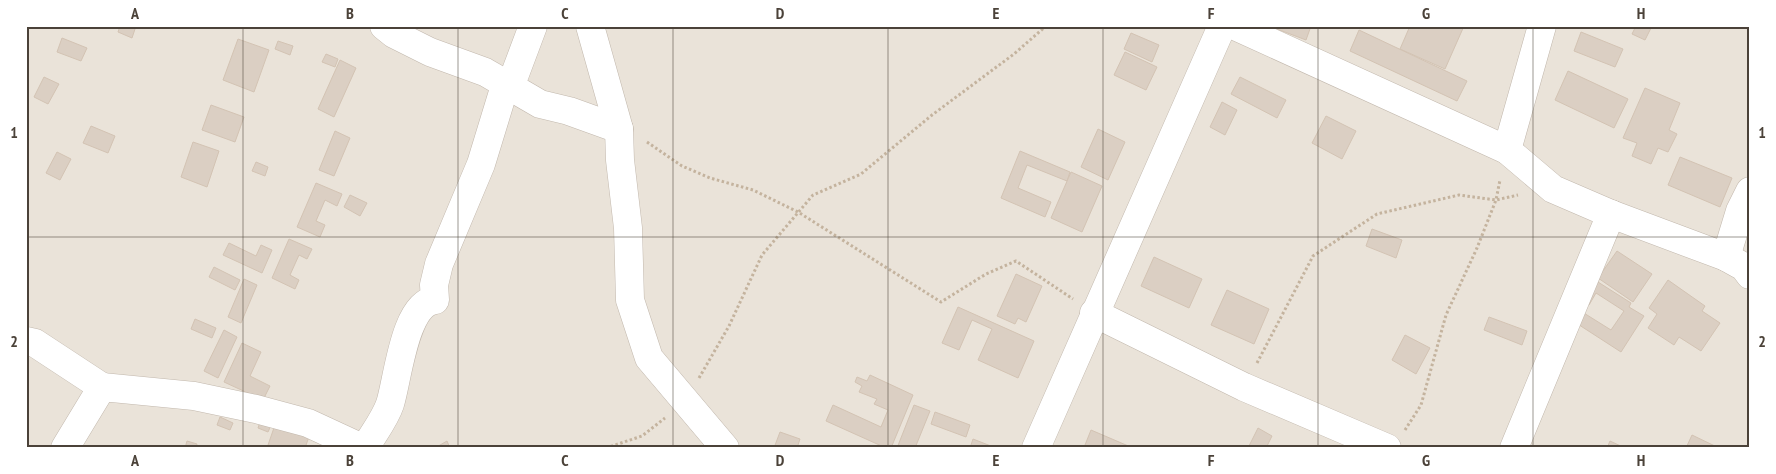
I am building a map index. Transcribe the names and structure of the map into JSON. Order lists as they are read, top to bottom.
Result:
{
  "grid": {
    "columns": [
      "A",
      "B",
      "C",
      "D",
      "E",
      "F",
      "G",
      "H"
    ],
    "rows": ["1", "2"]
  }
}
